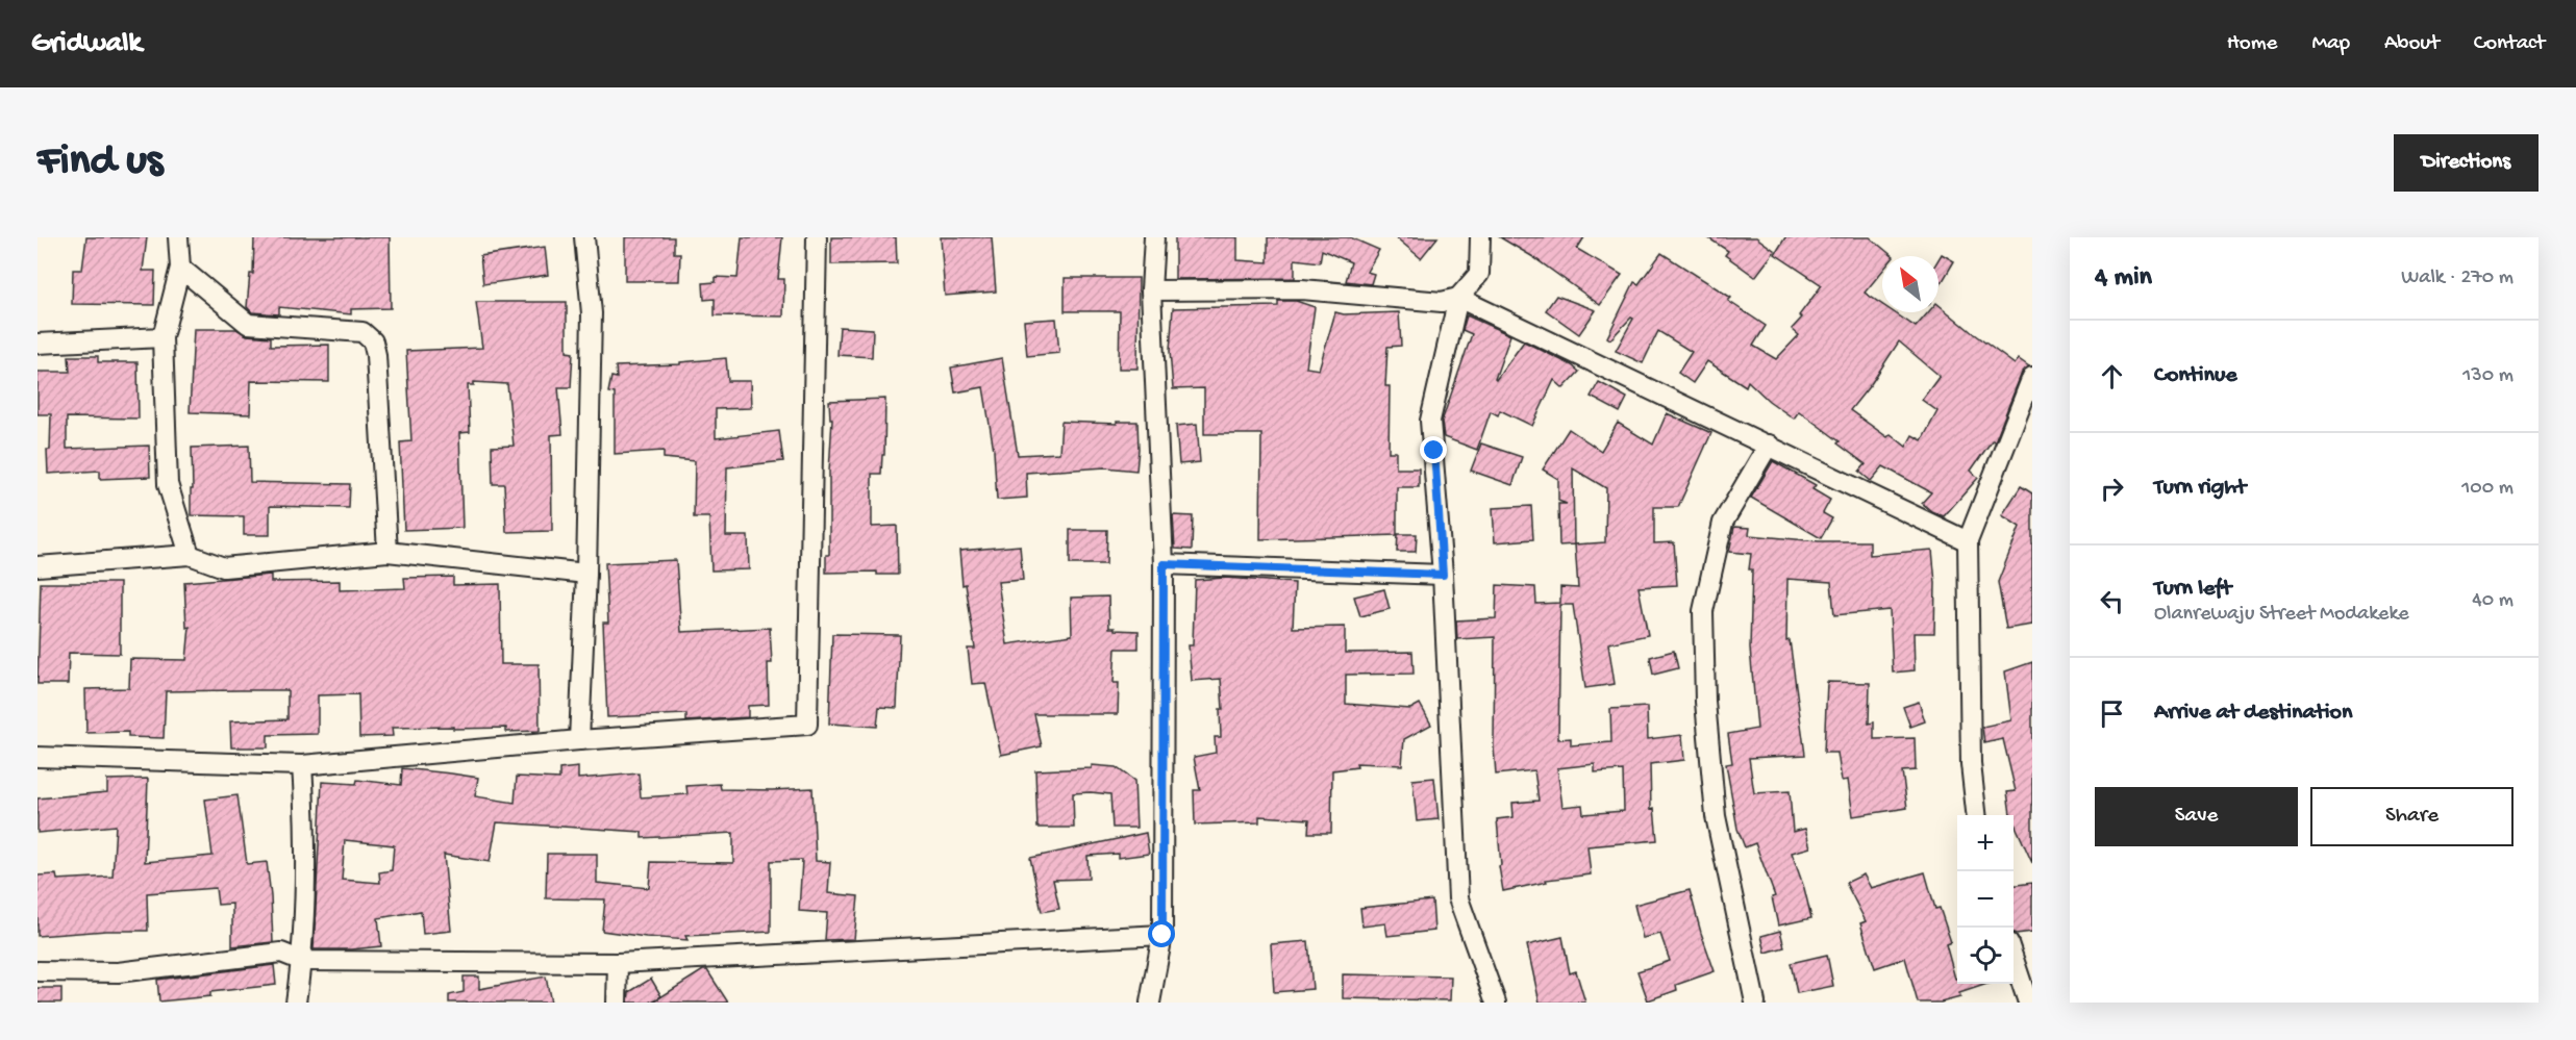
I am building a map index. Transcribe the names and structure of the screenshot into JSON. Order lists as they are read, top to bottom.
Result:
{
  "north": "top left",
  "page": {
    "header": "Gridwalk",
    "nav": [
      "Home",
      "Map",
      "About",
      "Contact"
    ],
    "buttons": [
      "Directions",
      ["Save", "Share"]
    ],
    "title": "Find us",
    "heading": ["4 min", "Walk · 270 m"],
    "list": [
      ["Continue", "130 m"],
      ["Turn right", "100 m"],
      ["Turn left", "Olanrewaju Street Modakeke", "40 m"],
      "Arrive at destination"
    ],
    "map_buttons": ["+", "−"]
  }
}
